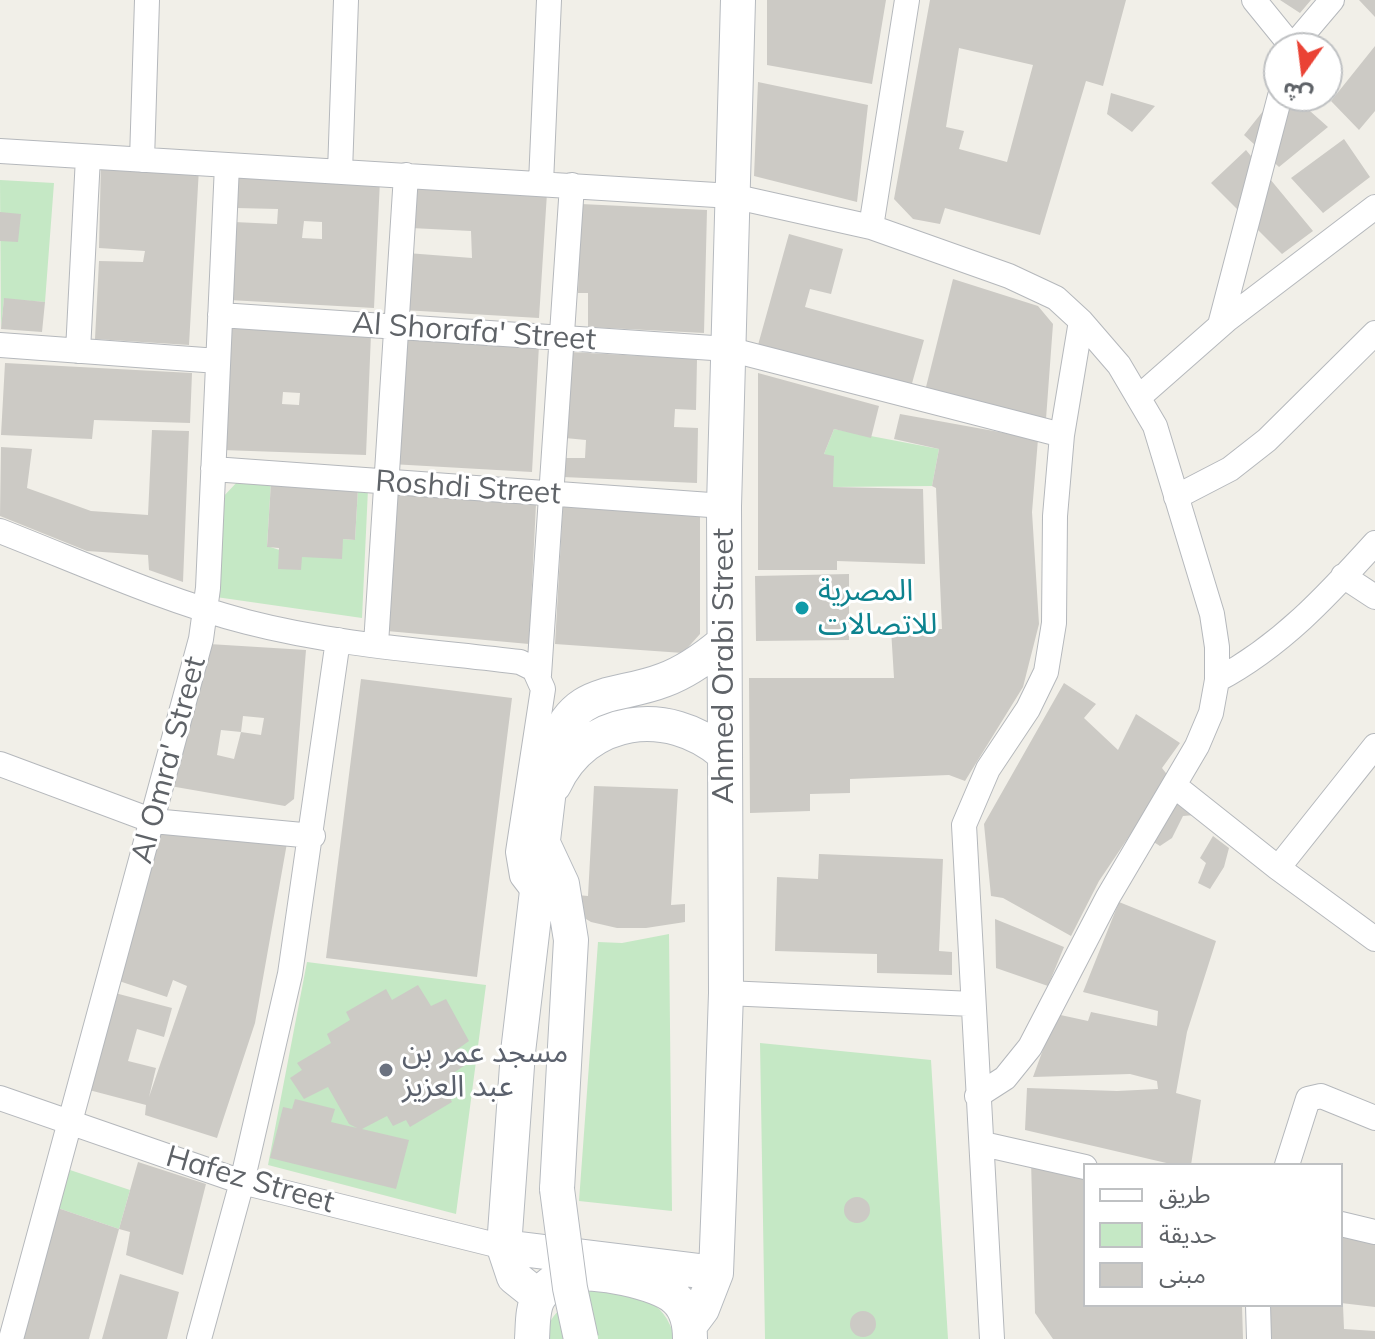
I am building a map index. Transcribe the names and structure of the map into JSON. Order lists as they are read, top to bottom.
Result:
{
  "streets": {
    "main road": ["Ahmed Orabi Street"],
    "street": [
      "Al Shorafa' Street",
      "Roshdi Street",
      "Al Omra' Street",
      "Hafez Street"
    ]
  },
  "crossings": [
    ["Al Shorafa' Street", "Ahmed Orabi Street"],
    ["Al Shorafa' Street", "Al Omra' Street"],
    ["Roshdi Street", "Ahmed Orabi Street"],
    ["Roshdi Street", "Al Omra' Street"],
    ["Al Omra' Street", "Hafez Street"]
  ],
  "places": ["المصرية للاتصالات", "مسجد عمر بن عبد العزيز"],
  "legend": ["طريق", "حديقة", "مبنى"],
  "north": "bottom"
}
